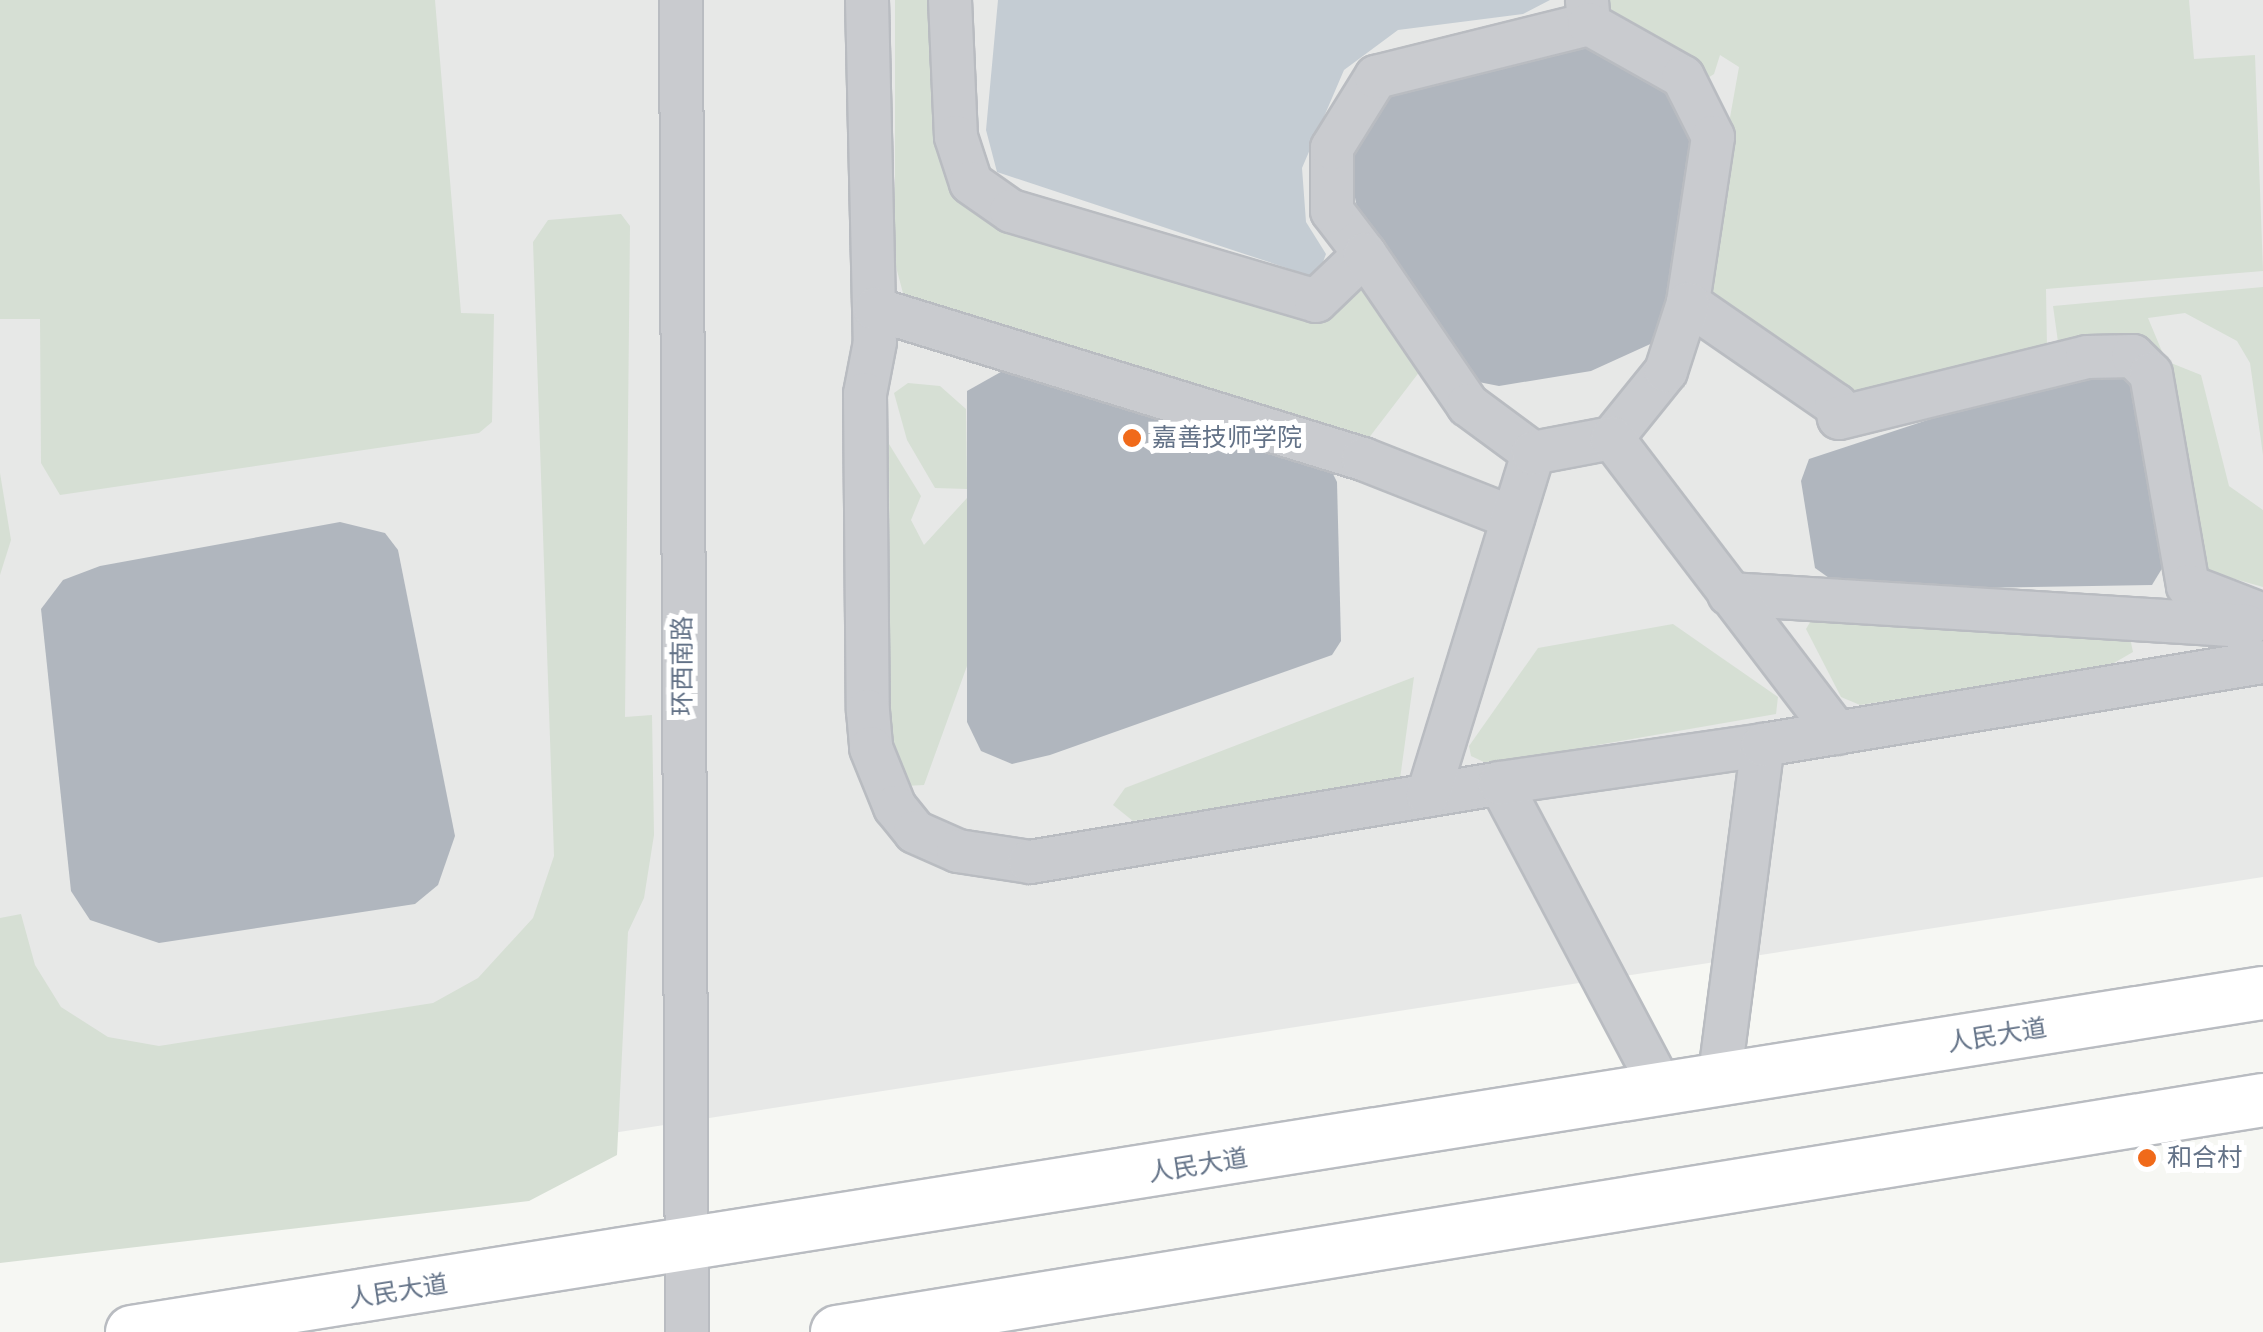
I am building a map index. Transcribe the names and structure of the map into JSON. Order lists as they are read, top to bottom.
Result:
{
  "streets": {
    "main road": ["人民大道"],
    "street": ["环西南路"]
  },
  "crossings": [
    ["环西南路", "人民大道"]
  ],
  "places": ["嘉善技师学院", "和合村"]
}
